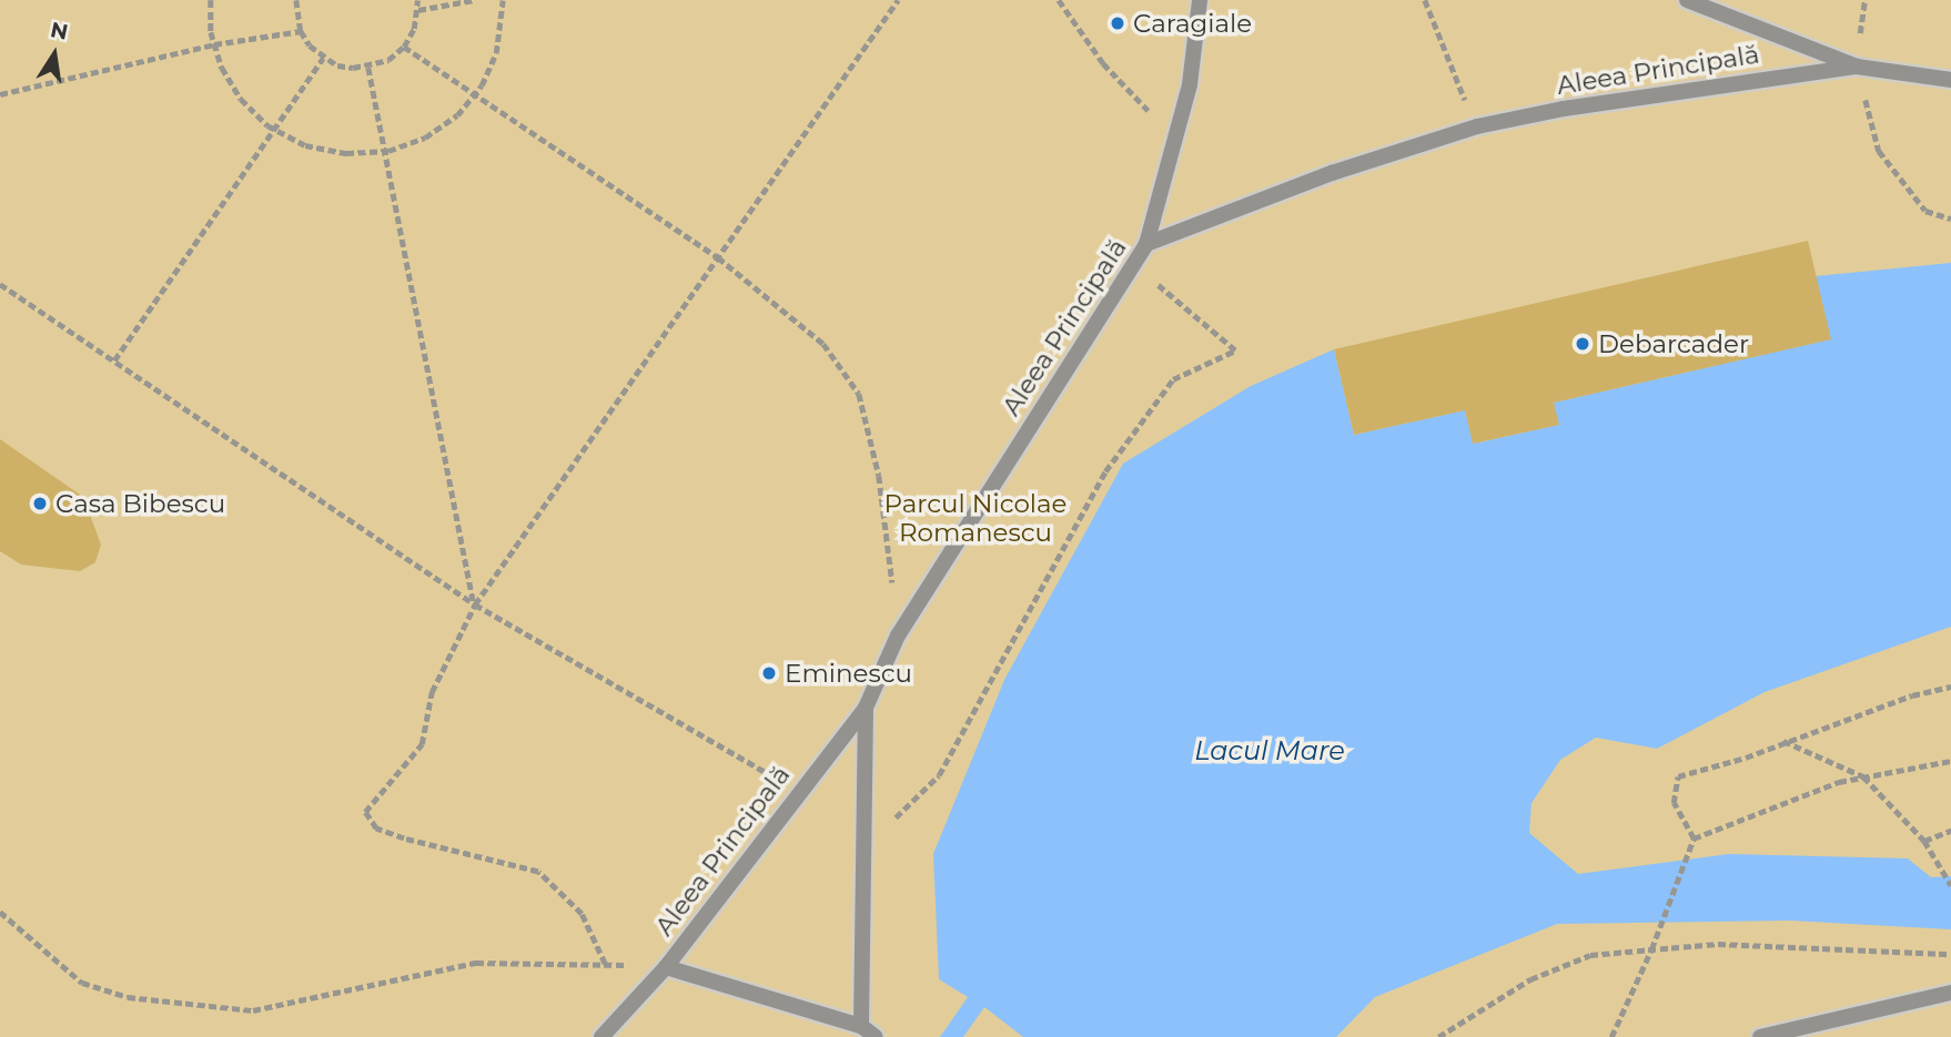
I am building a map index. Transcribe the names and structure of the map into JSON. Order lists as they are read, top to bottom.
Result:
{
  "streets": {
    "street": ["Aleea Principală"]
  },
  "water": ["Lacul Mare"],
  "parks": ["Parcul Nicolae Romanescu"],
  "places": [
    "Caragiale",
    "Debarcader",
    "Casa Bibescu",
    "Eminescu"
  ],
  "north": "top"
}
